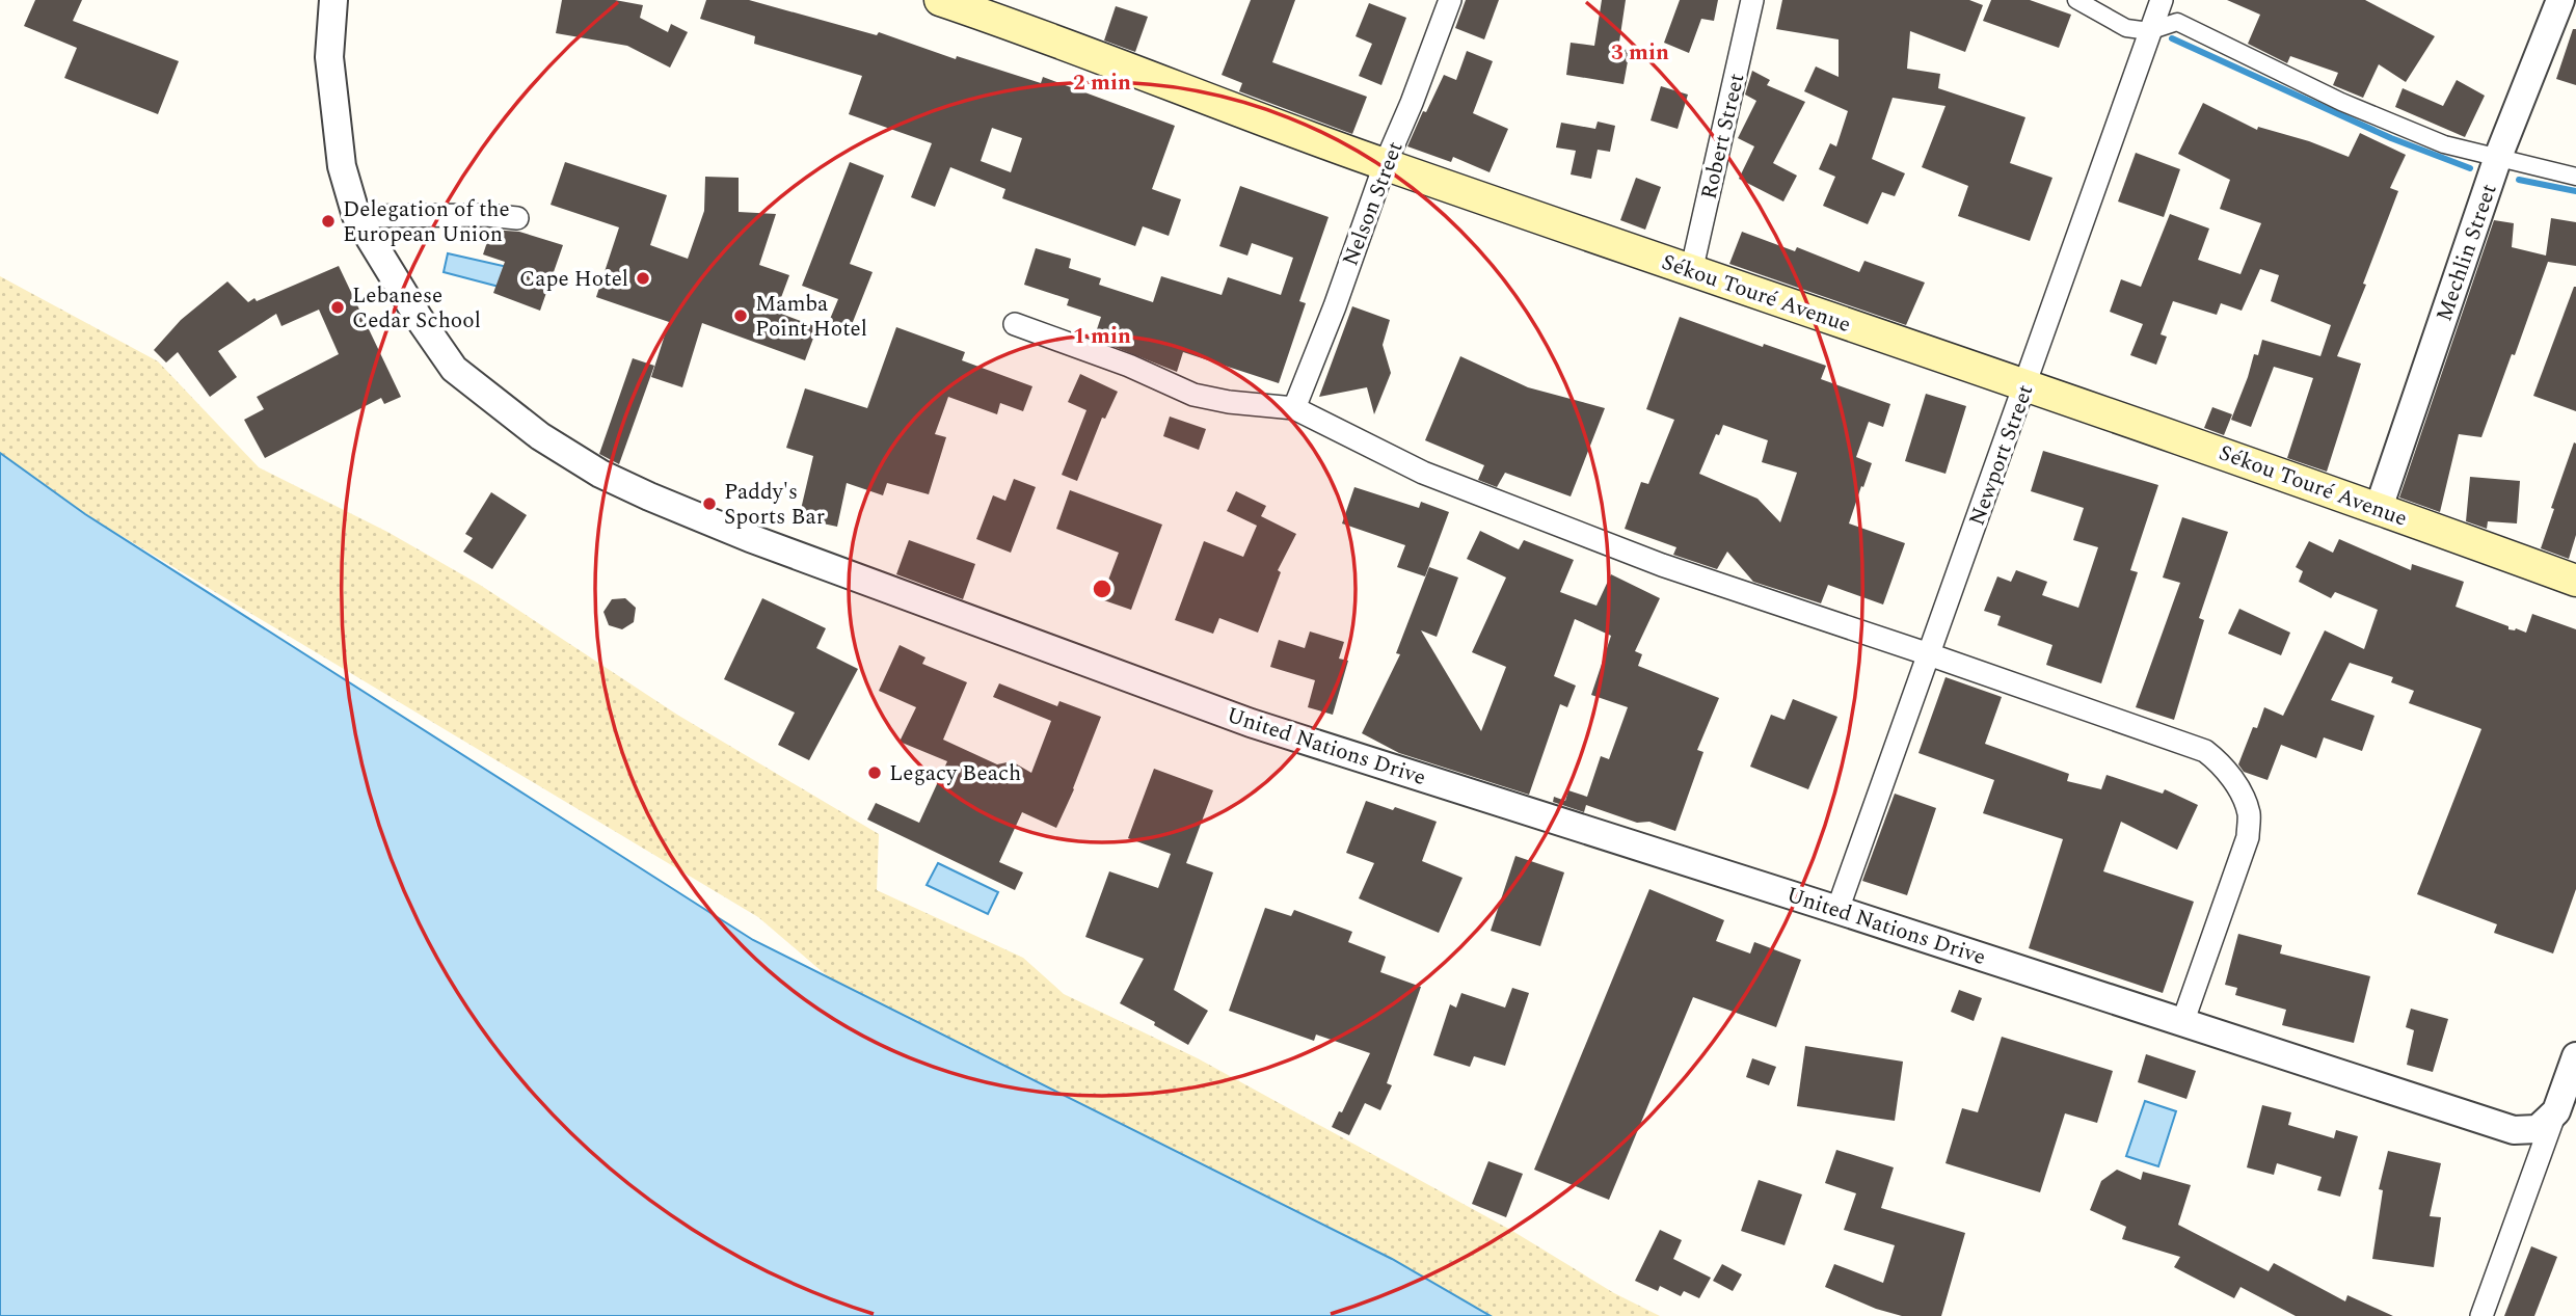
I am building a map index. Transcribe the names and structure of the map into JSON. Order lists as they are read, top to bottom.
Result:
{
  "streets": {
    "main road": ["Sékou Touré Avenue"],
    "street": [
      "Robert Street",
      "Nelson Street",
      "Mechlin Street",
      "Newport Street",
      "United Nations Drive"
    ]
  },
  "crossings": [
    ["Robert Street", "Sékou Touré Avenue"],
    ["Nelson Street", "Sékou Touré Avenue"],
    ["Mechlin Street", "Sékou Touré Avenue"],
    ["Sékou Touré Avenue", "Newport Street"],
    ["Newport Street", "United Nations Drive"]
  ],
  "places": [
    "Delegation of the European Union",
    "Cape Hotel",
    "Lebanese Cedar School",
    "Mamba Point Hotel",
    "Paddy's Sports Bar",
    "Legacy Beach"
  ],
  "rings": ["3 min", "2 min", "1 min"]
}
